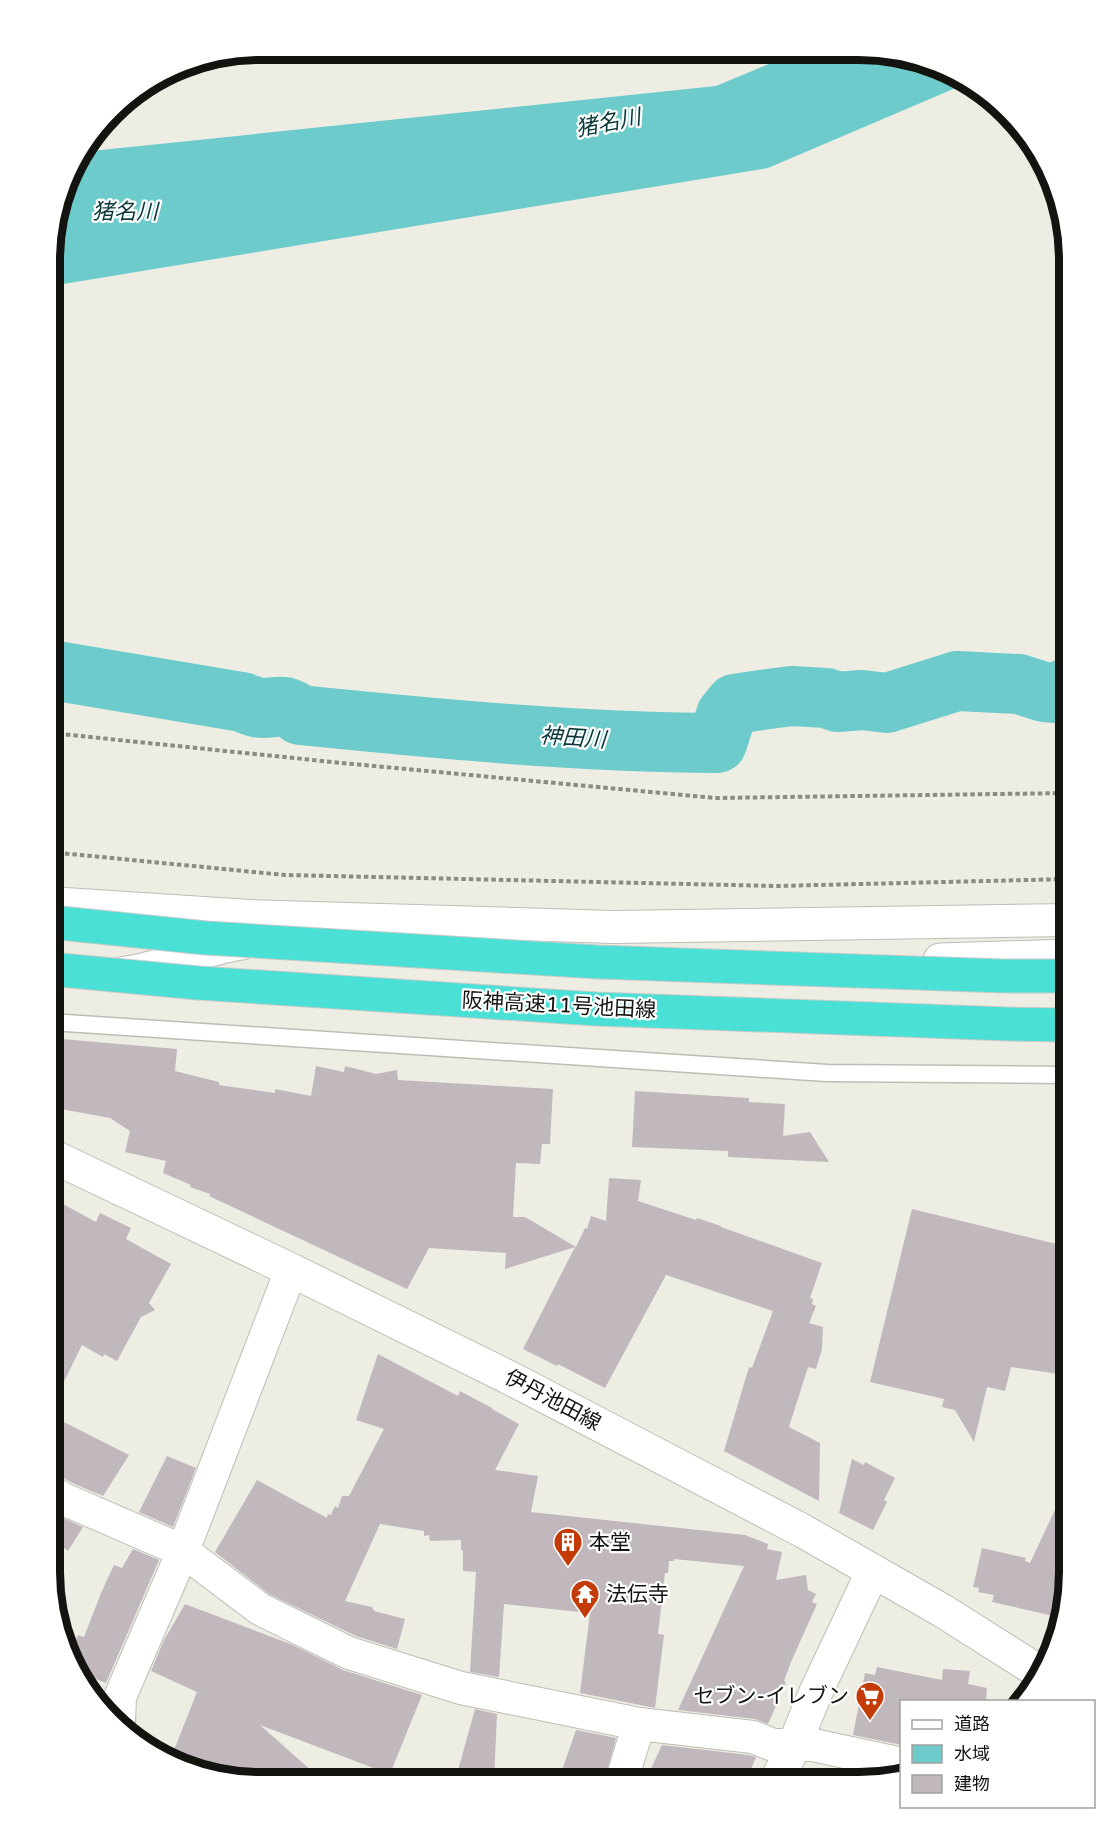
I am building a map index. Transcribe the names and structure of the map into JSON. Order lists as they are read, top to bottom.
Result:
{
  "streets": {
    "highway": ["阪神高速11号池田線"],
    "street": ["伊丹池田線"]
  },
  "water": ["猪名川", "神田川"],
  "places": {
    "building": ["本堂"],
    "temple": ["法伝寺"],
    "supermarket": ["セブン-イレブン"]
  },
  "legend": ["道路", "水域", "建物"]
}
